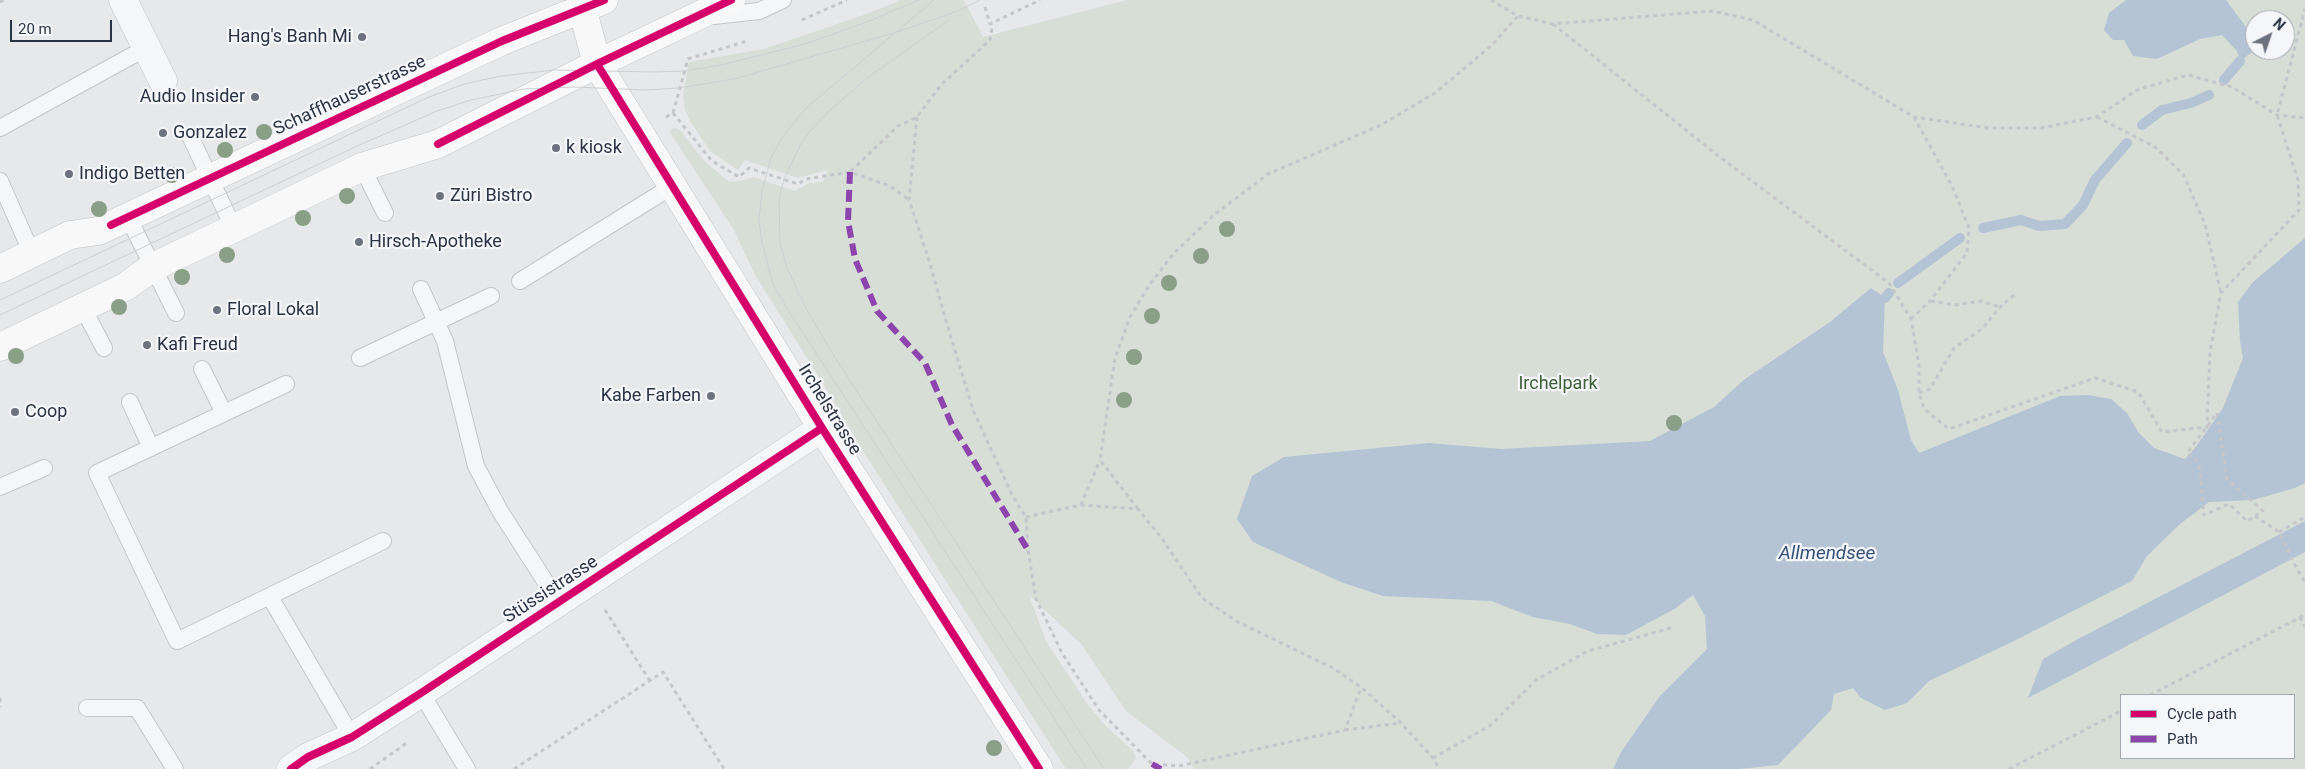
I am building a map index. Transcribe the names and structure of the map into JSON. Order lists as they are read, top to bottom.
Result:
{
  "streets": {
    "street": ["Schaffhauserstrasse", "Irchelstrasse", "Stüssistrasse"]
  },
  "crossings": [
    ["Schaffhauserstrasse", "Irchelstrasse"],
    ["Irchelstrasse", "Stüssistrasse"]
  ],
  "water": ["Allmendsee"],
  "parks": ["Irchelpark"],
  "places": [
    "Hang's Banh Mi",
    "Audio Insider",
    "Gonzalez",
    "k kiosk",
    "Indigo Betten",
    "Züri Bistro",
    "Hirsch-Apotheke",
    "Floral Lokal",
    "Kafi Freud",
    "Kabe Farben",
    "Coop"
  ],
  "legend": ["Cycle path", "Path"],
  "scale_bar": "20 m",
  "north": "top right"
}
